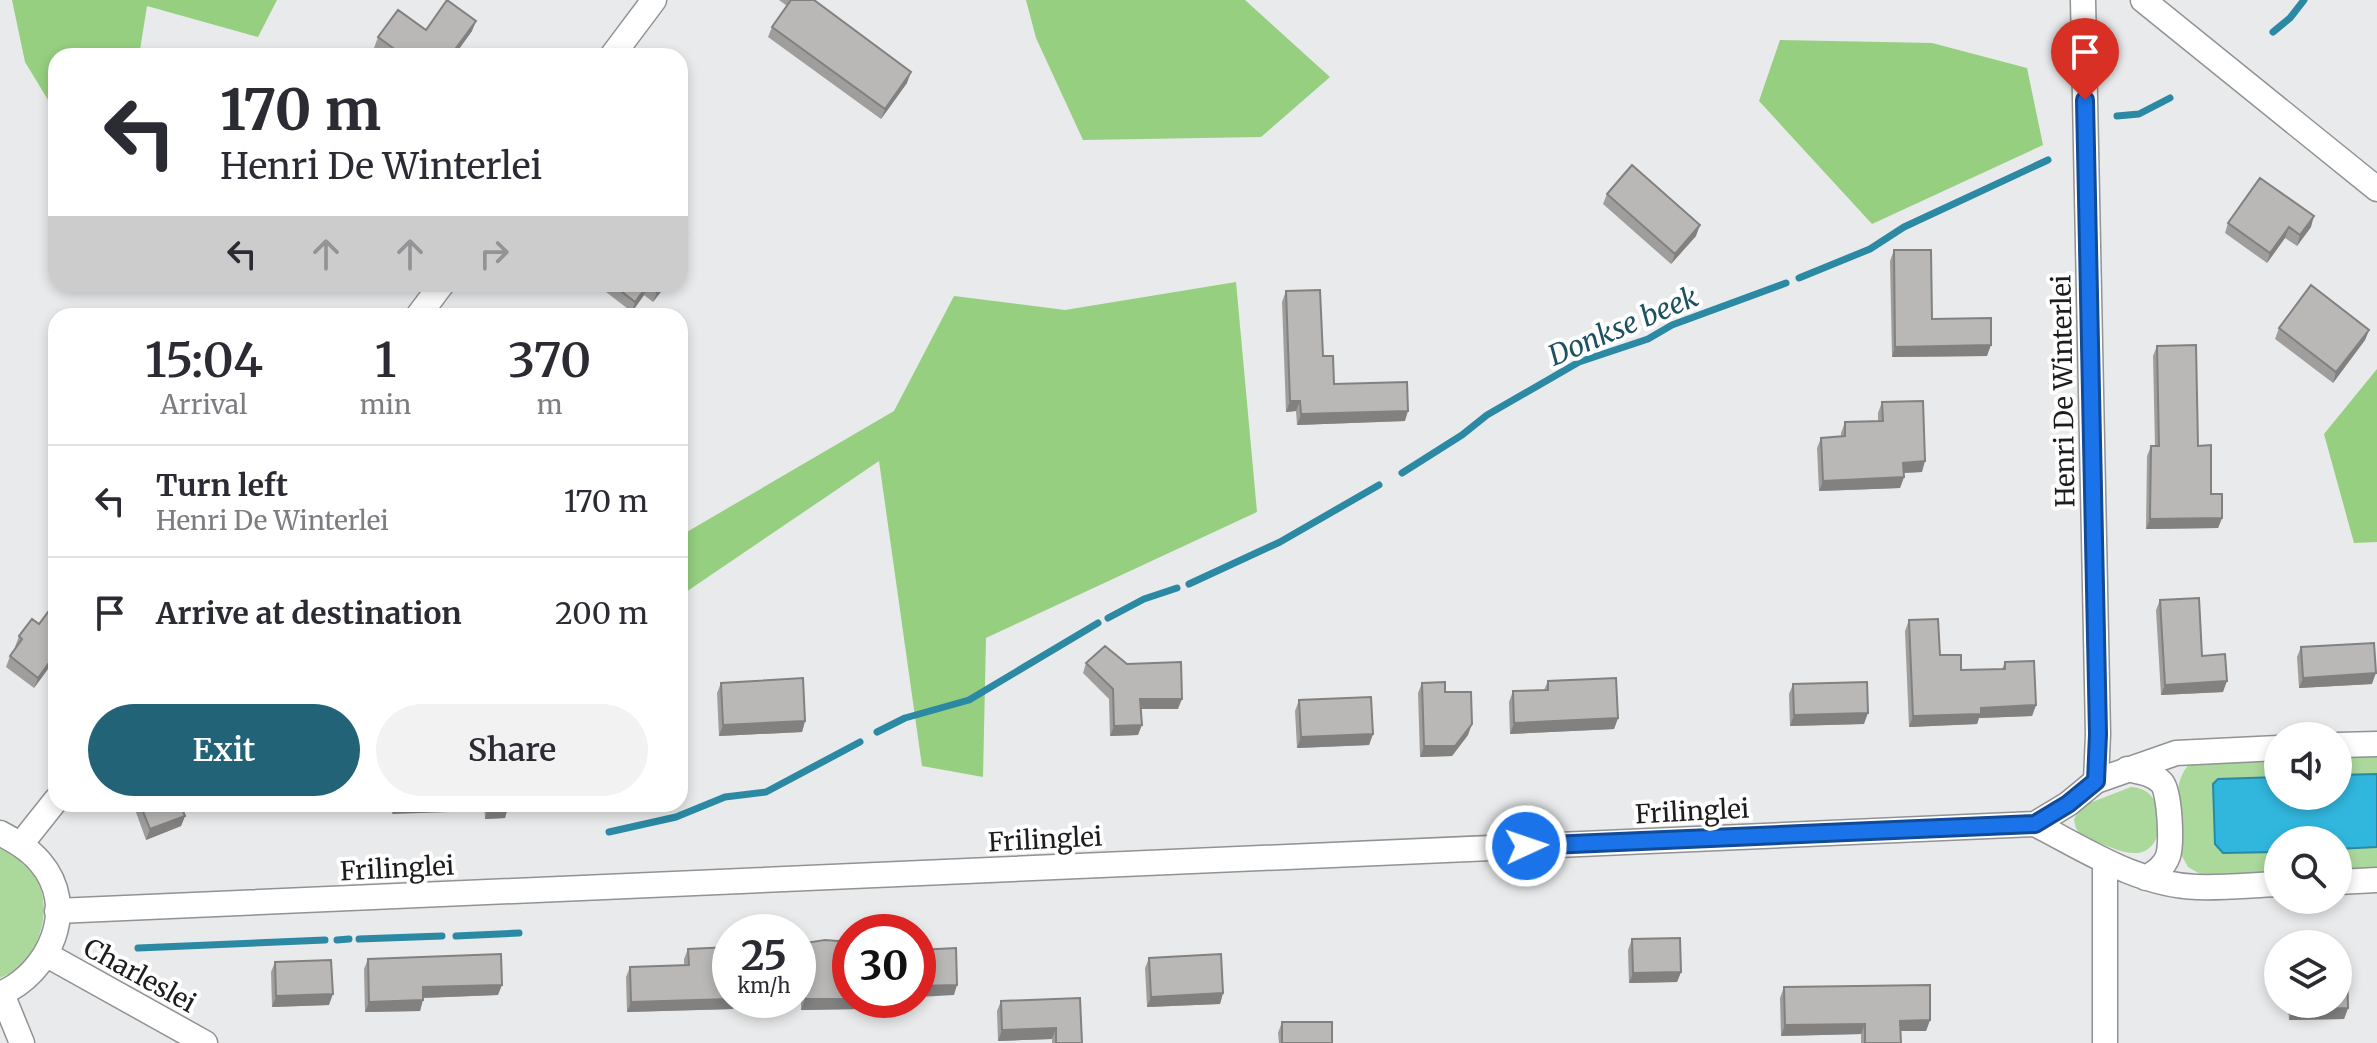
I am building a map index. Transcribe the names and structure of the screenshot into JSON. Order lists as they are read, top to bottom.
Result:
{
  "streets": {
    "street": ["Henri De Winterlei", "Frilinglei", "Charleslei"]
  },
  "crossings": [
    ["Henri De Winterlei", "Frilinglei"]
  ],
  "water": ["Donkse beek"],
  "page": {
    "turn": ["170 m", "Henri De Winterlei"],
    "eta": [
      "15:04",
      "Arrival",
      "1",
      "min",
      "370",
      "m"
    ],
    "list": [
      {
        "name": "Turn left",
        "note": "Henri De Winterlei",
        "value": "170 m"
      },
      {
        "name": "Arrive at destination",
        "value": "200 m"
      }
    ],
    "buttons": ["Exit", "Share"],
    "speed": "25 km/h",
    "limit": "30"
  }
}
